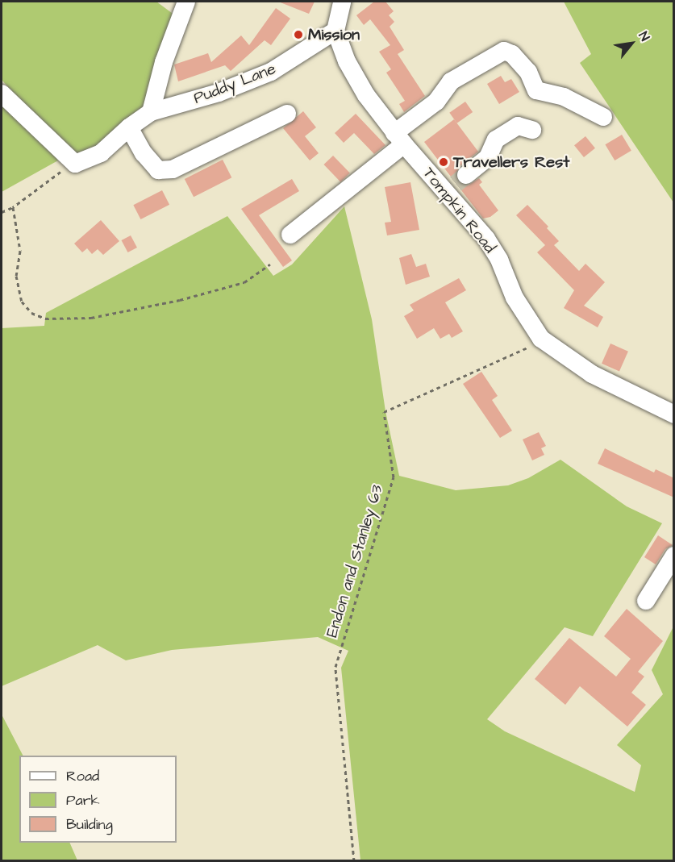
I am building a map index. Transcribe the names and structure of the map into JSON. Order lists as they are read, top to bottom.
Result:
{
  "streets": {
    "street": ["Puddy Lane", "Tompkin Road"],
    "path": ["Endon and Stanley 63"]
  },
  "crossings": [
    ["Puddy Lane", "Tompkin Road"],
    ["Tompkin Road", "Endon and Stanley 63"]
  ],
  "places": ["Mission", "Travellers Rest"],
  "legend": ["Road", "Park", "Building"],
  "north": "top right"
}
